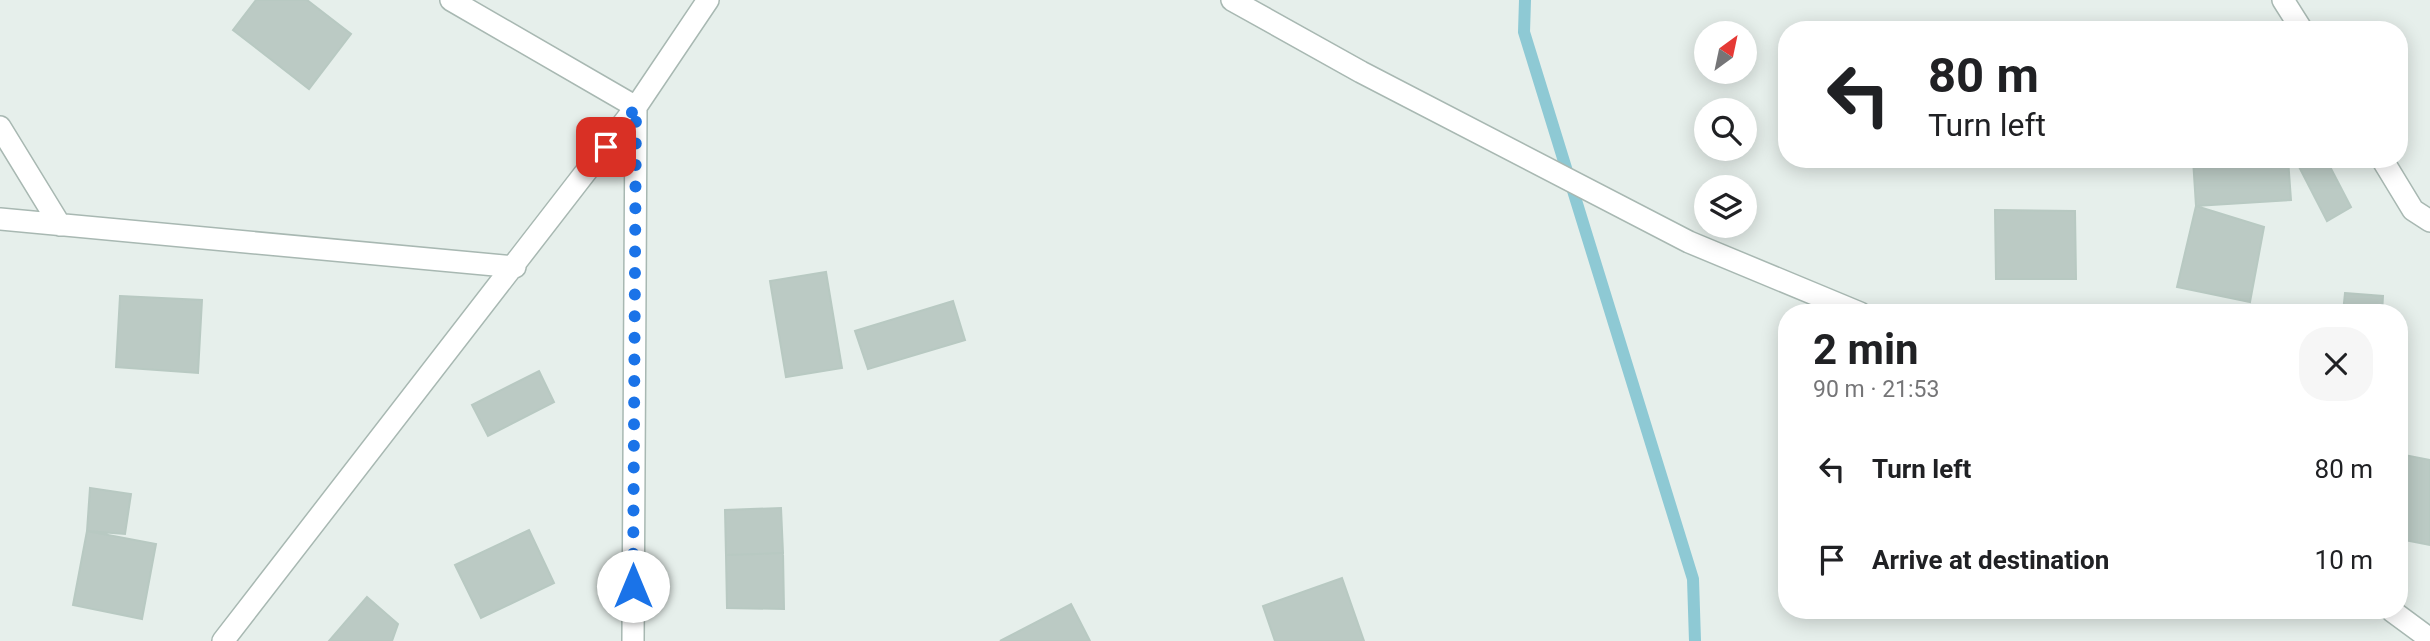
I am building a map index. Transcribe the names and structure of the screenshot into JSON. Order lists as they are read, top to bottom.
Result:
{
  "north": "top right",
  "page": {
    "turn": ["80 m", "Turn left"],
    "heading": ["2 min", "90 m · 21:53"],
    "list": [
      {
        "name": "Turn left",
        "value": "80 m"
      },
      {
        "name": "Arrive at destination",
        "value": "10 m"
      }
    ]
  }
}
